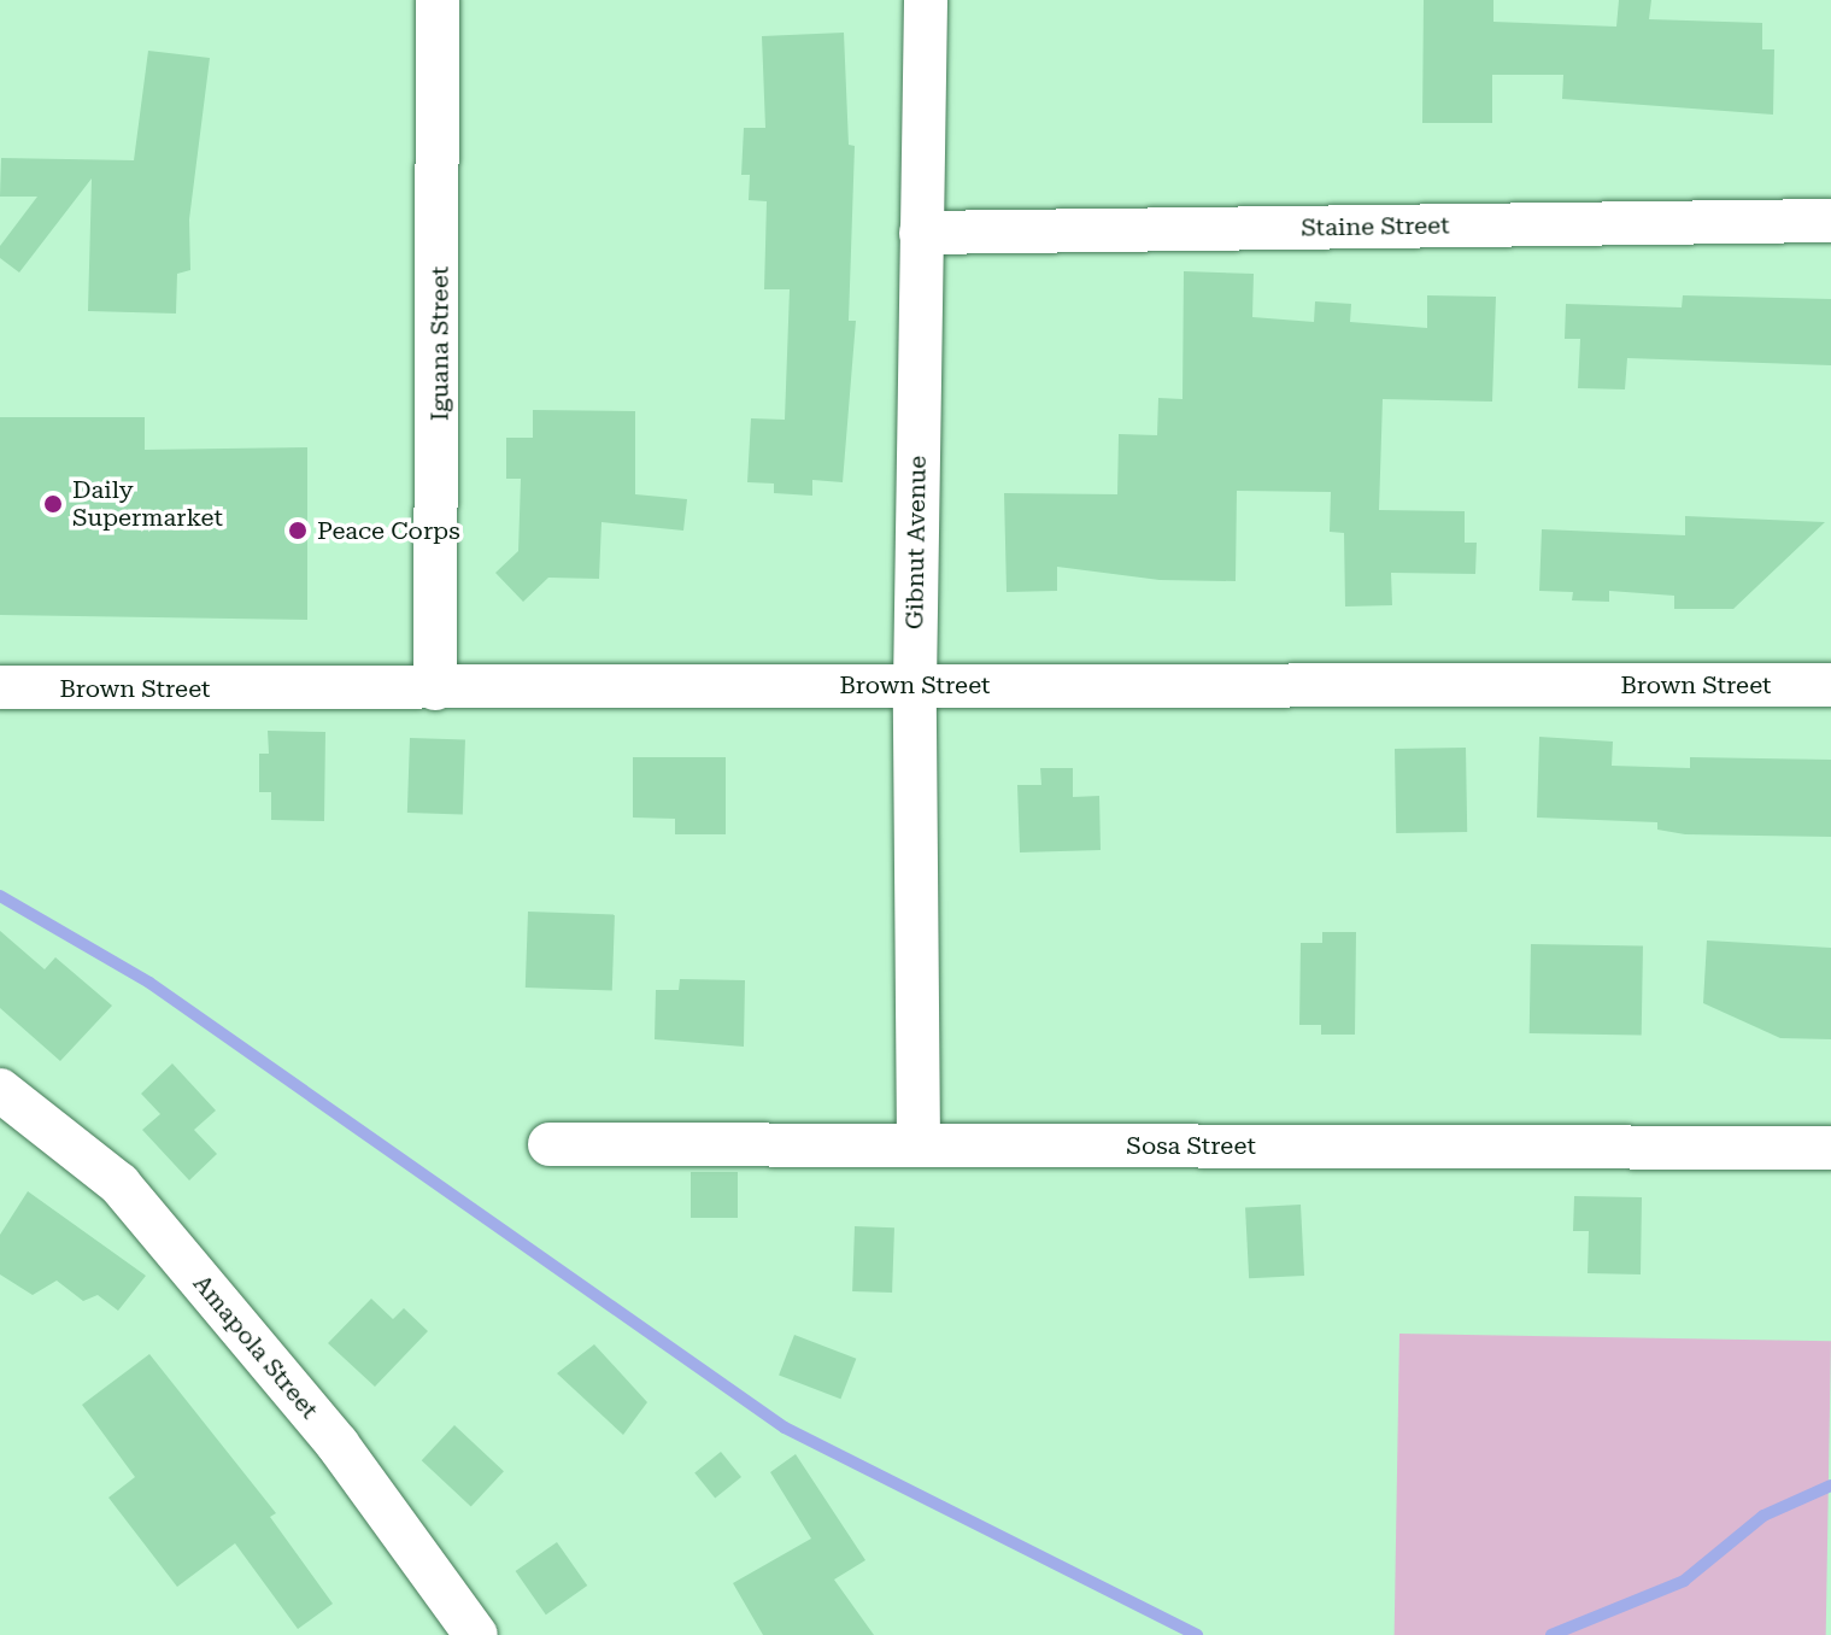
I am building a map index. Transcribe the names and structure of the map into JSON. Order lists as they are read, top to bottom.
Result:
{
  "streets": {
    "street": [
      "Staine Street",
      "Iguana Street",
      "Gibnut Avenue",
      "Brown Street",
      "Sosa Street",
      "Amapola Street"
    ]
  },
  "crossings": [
    ["Staine Street", "Gibnut Avenue"],
    ["Iguana Street", "Brown Street"],
    ["Gibnut Avenue", "Brown Street"],
    ["Gibnut Avenue", "Sosa Street"]
  ],
  "places": ["Daily Supermarket", "Peace Corps"]
}
